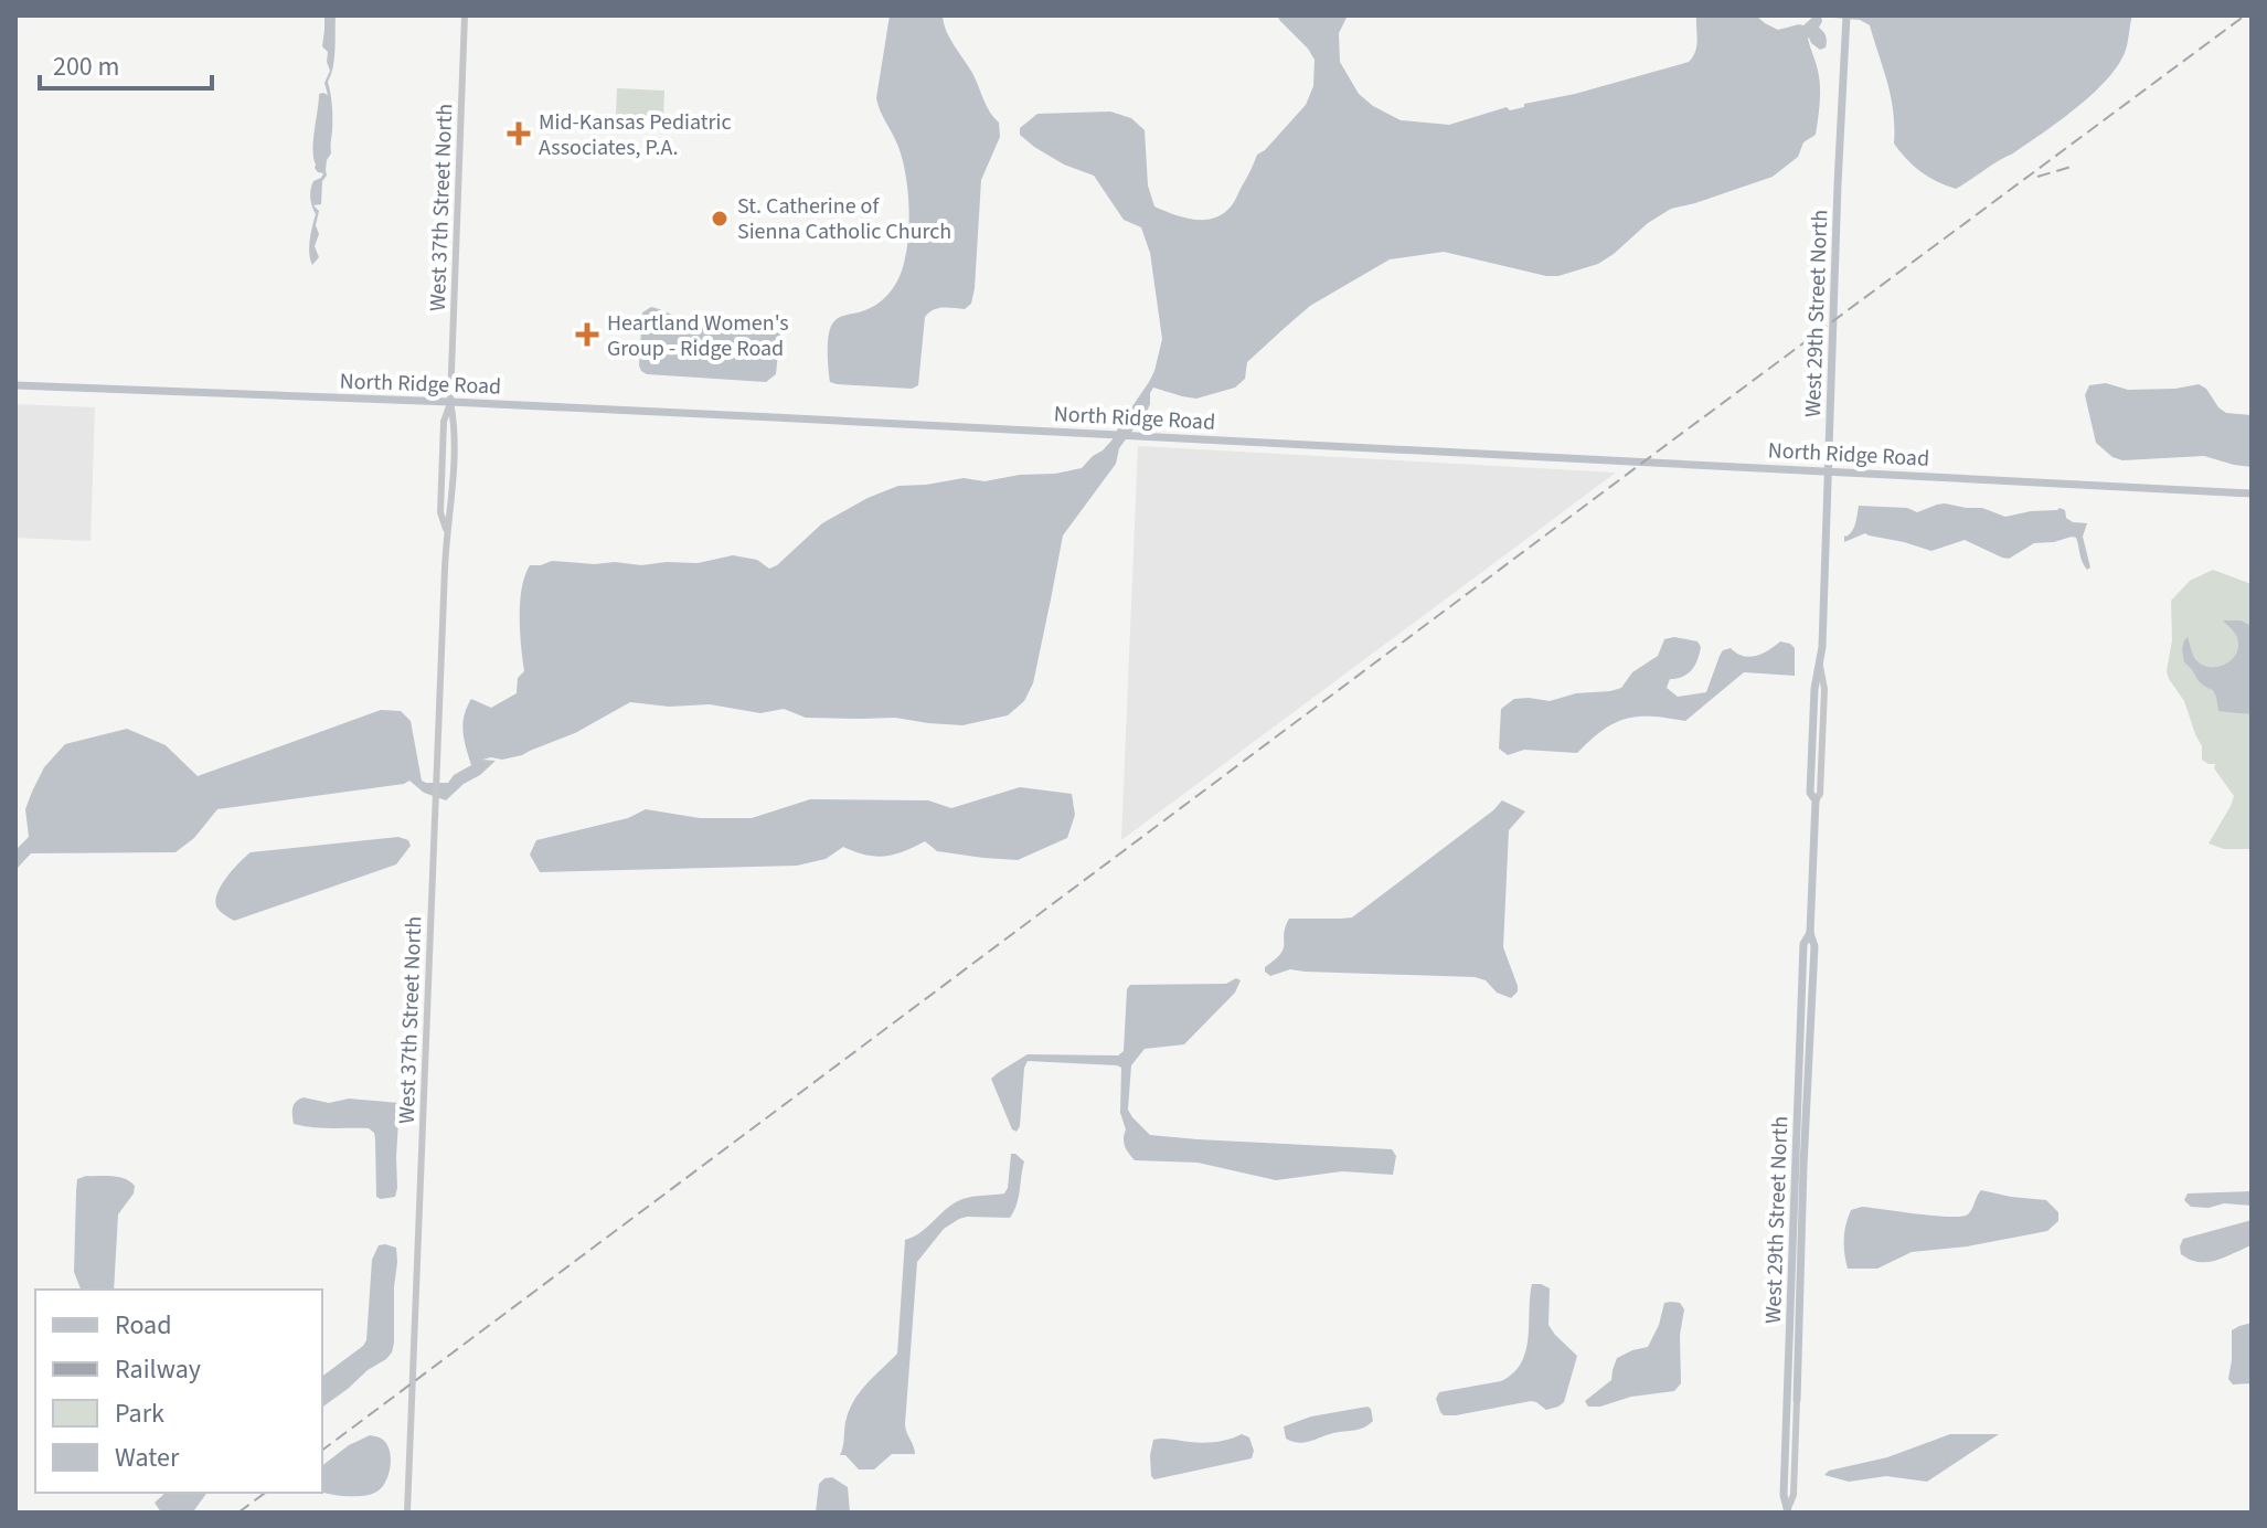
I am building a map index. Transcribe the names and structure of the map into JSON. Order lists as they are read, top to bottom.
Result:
{
  "streets": {
    "main road": ["West 29th Street North", "North Ridge Road"],
    "street": ["West 37th Street North"]
  },
  "crossings": [
    ["West 37th Street North", "North Ridge Road"],
    ["West 29th Street North", "North Ridge Road"]
  ],
  "places": {
    "health": ["Mid-Kansas Pediatric Associates, P.A.", "Heartland Women's Group - Ridge Road"],
    "other": ["St. Catherine of Sienna Catholic Church"]
  },
  "legend": [
    "Road",
    "Railway",
    "Park",
    "Water"
  ],
  "scale_bar": "200 m"
}
